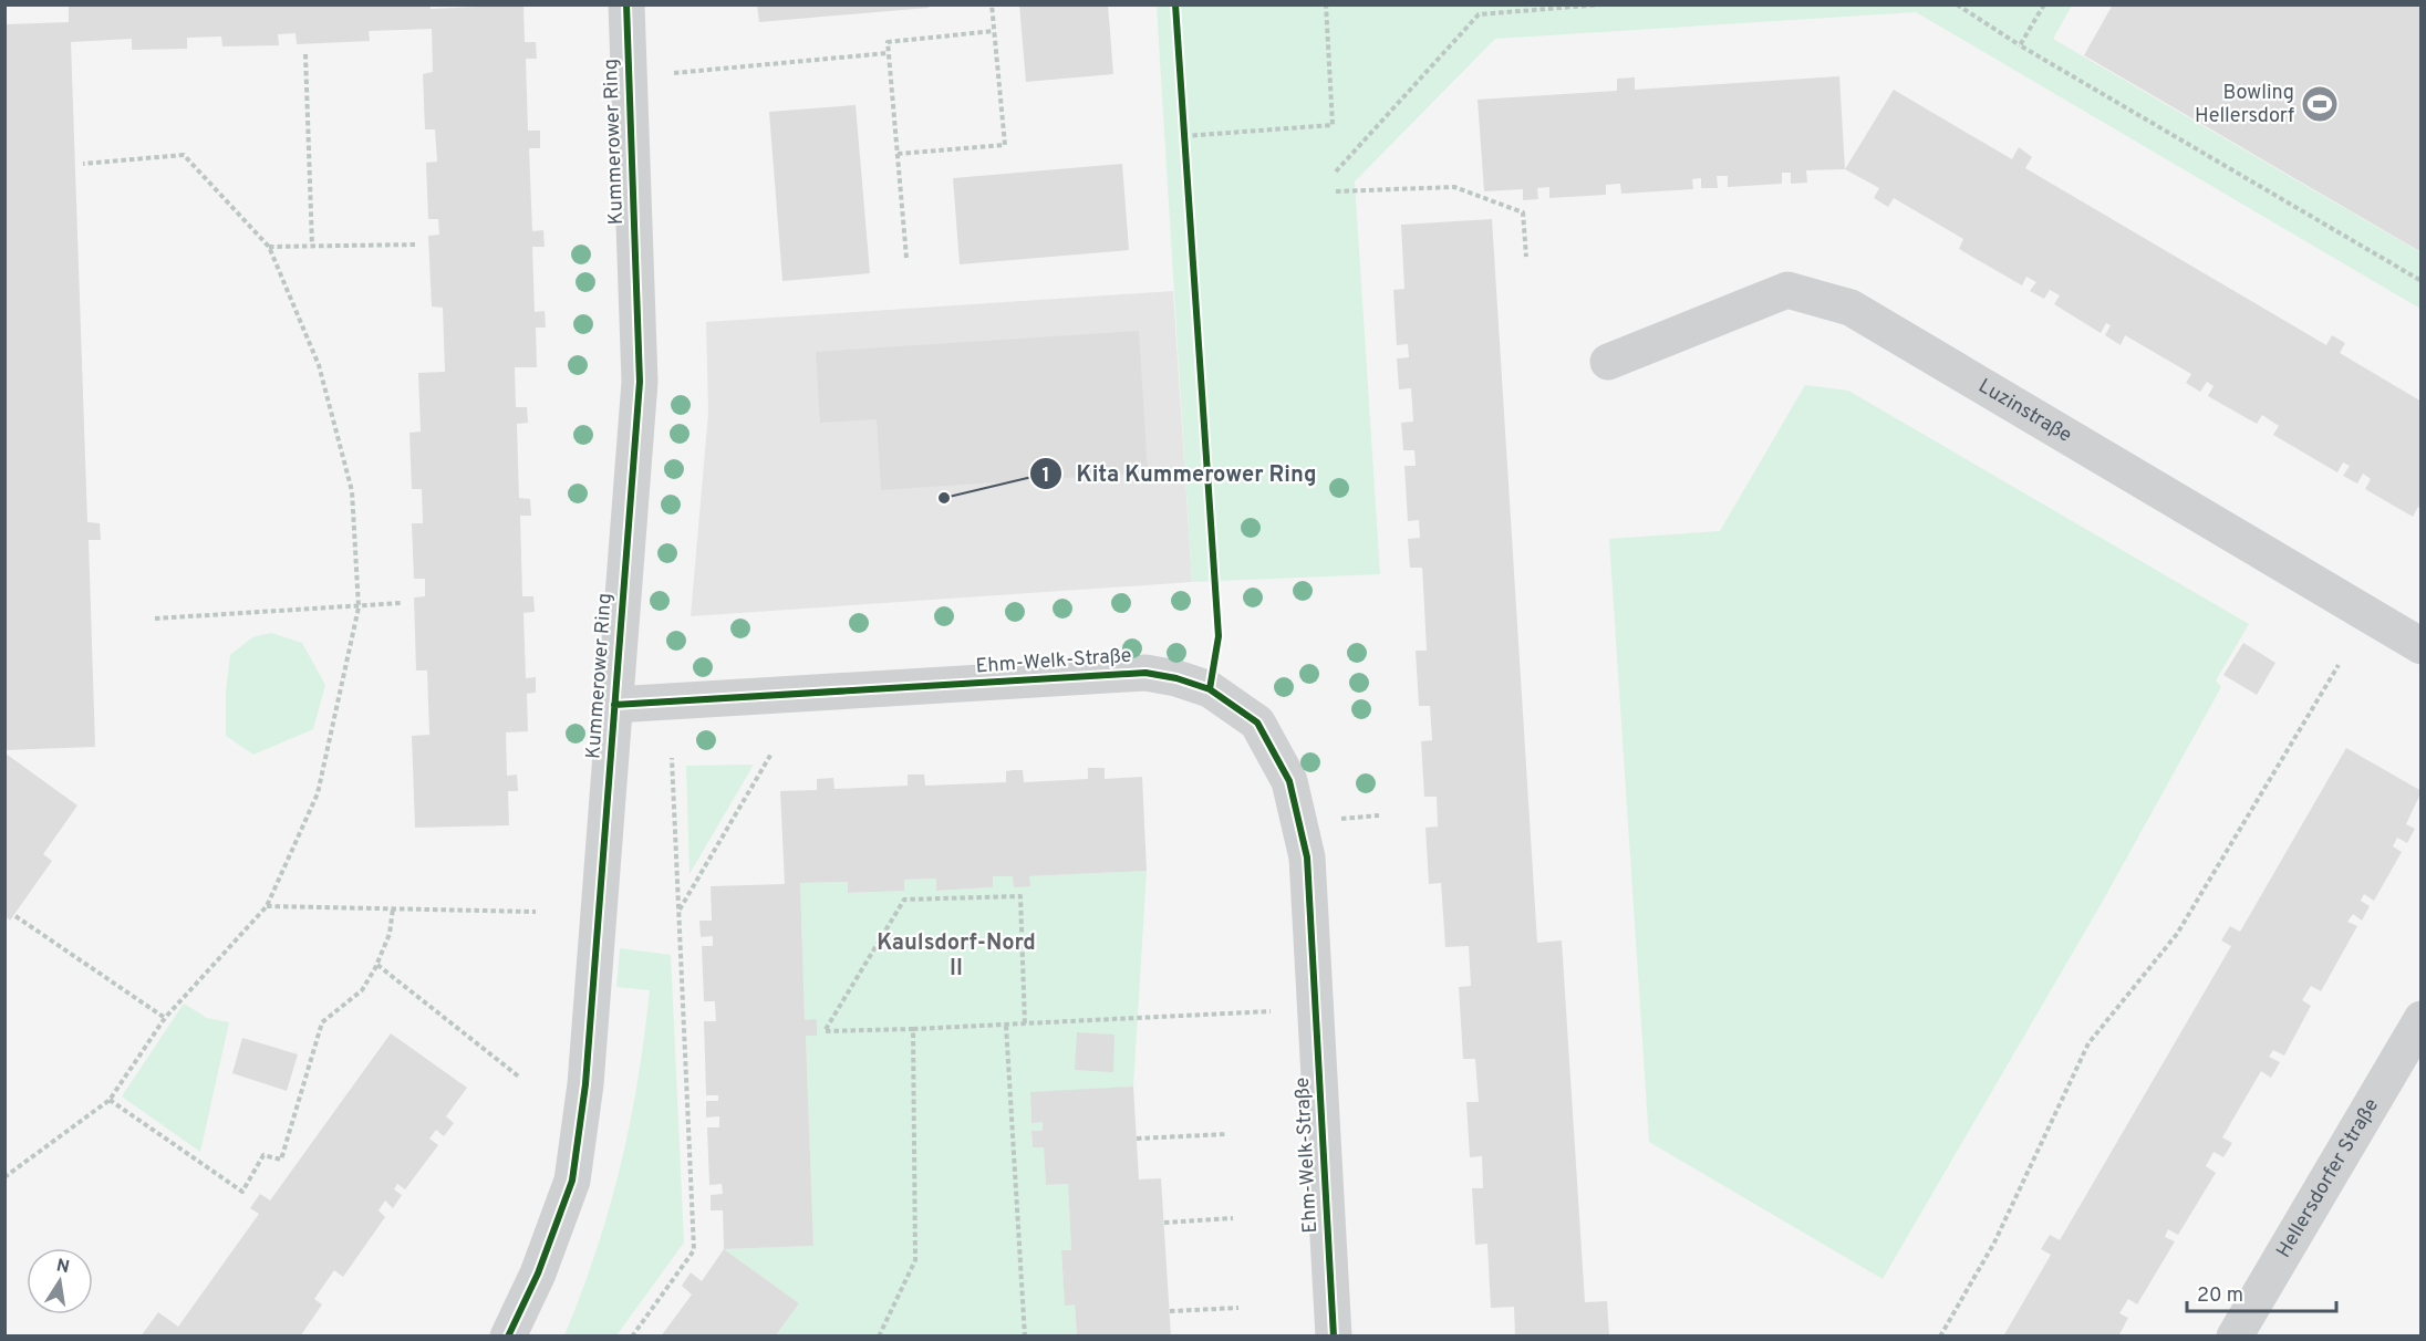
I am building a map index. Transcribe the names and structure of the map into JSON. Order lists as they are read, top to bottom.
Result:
{
  "streets": {
    "street": [
      "Kummerower Ring",
      "Luzinstraße",
      "Ehm-Welk-Straße",
      "Hellersdorfer Straße"
    ]
  },
  "crossings": [
    ["Kummerower Ring", "Ehm-Welk-Straße"]
  ],
  "districts": ["Kaulsdorf-Nord II"],
  "places": {
    "sports": ["Bowling Hellersdorf"],
    "other": ["Kita Kummerower Ring"]
  },
  "scale_bar": "20 m",
  "north": "top"
}
